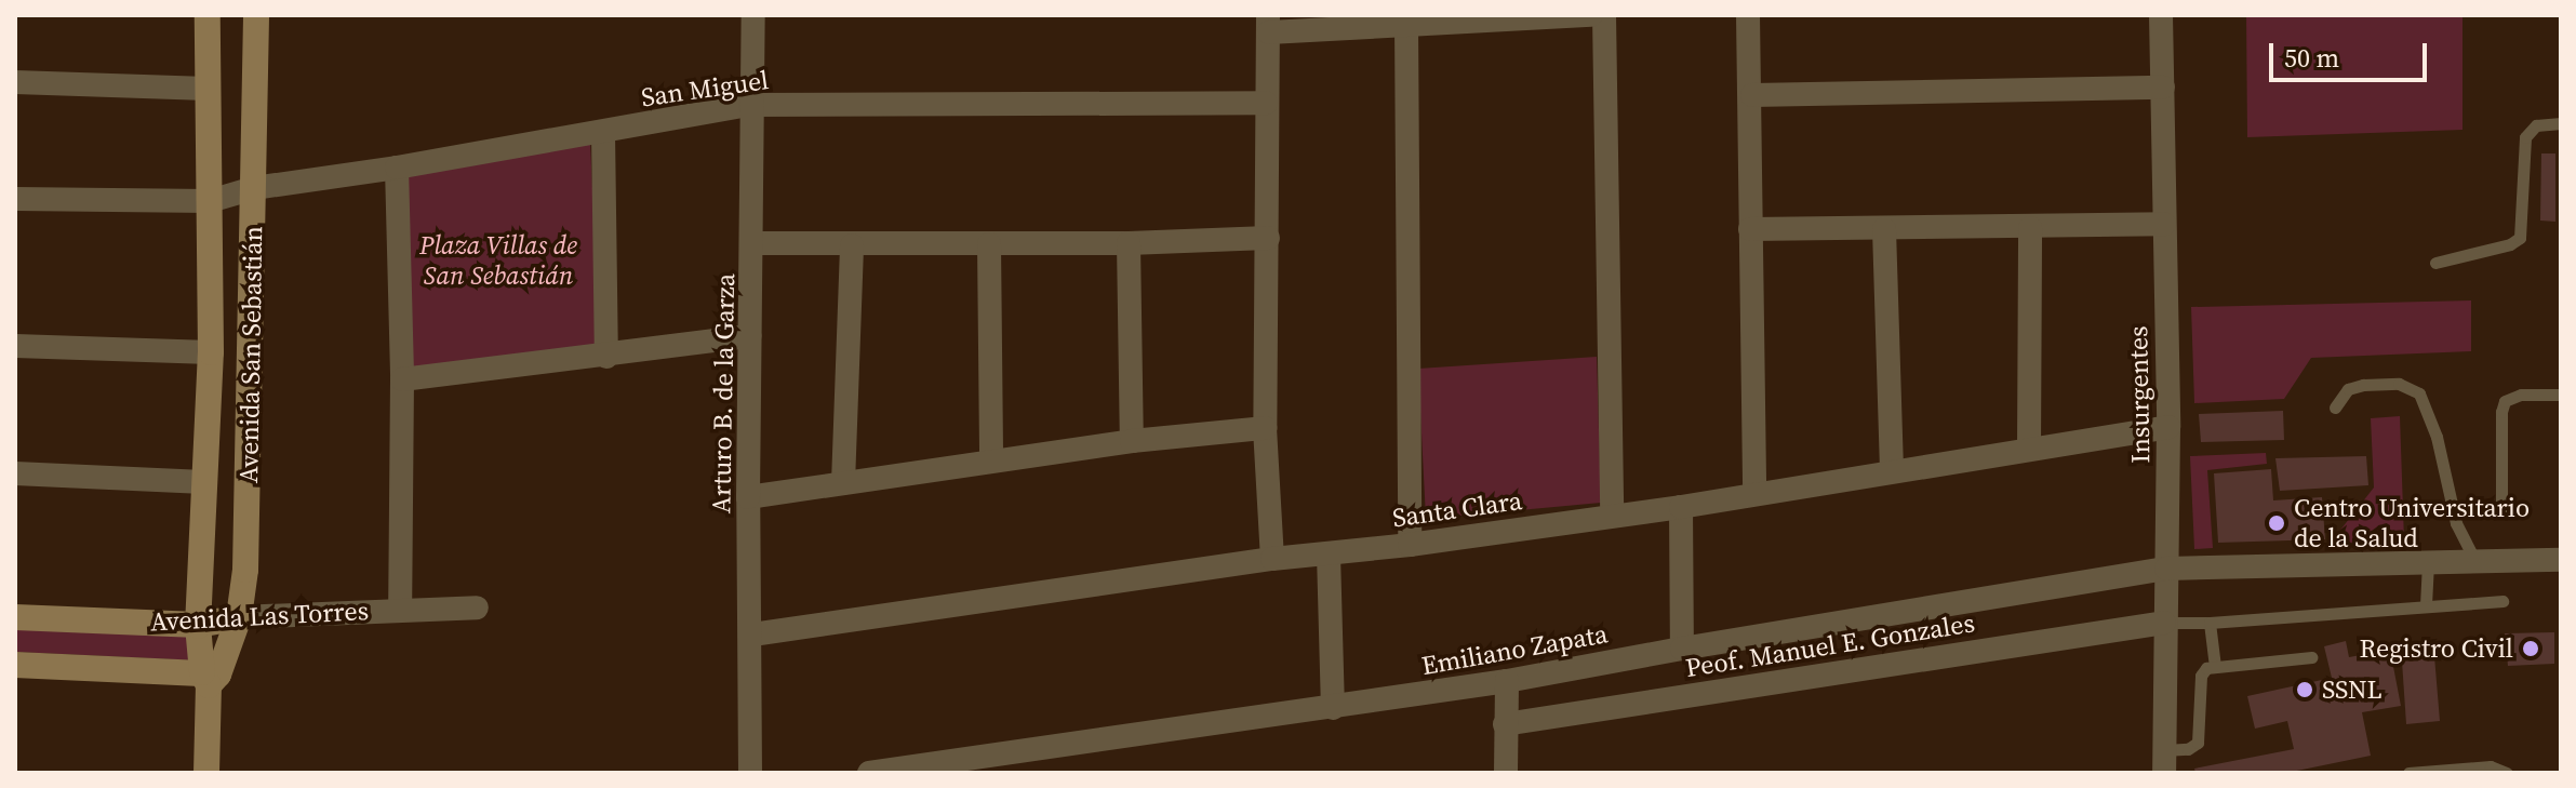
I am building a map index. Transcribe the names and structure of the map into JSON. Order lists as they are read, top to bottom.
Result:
{
  "streets": {
    "main road": ["Avenida San Sebastián", "Avenida Las Torres"],
    "street": [
      "San Miguel",
      "Arturo B. de la Garza",
      "Insurgentes",
      "Santa Clara",
      "Peof. Manuel E. Gonzales",
      "Emiliano Zapata"
    ]
  },
  "crossings": [
    ["San Miguel", "Avenida San Sebastián"],
    ["San Miguel", "Arturo B. de la Garza"],
    ["Avenida San Sebastián", "Avenida Las Torres"],
    ["Arturo B. de la Garza", "Santa Clara"],
    ["Insurgentes", "Santa Clara"],
    ["Insurgentes", "Peof. Manuel E. Gonzales"],
    ["Insurgentes", "Emiliano Zapata"]
  ],
  "parks": ["Plaza Villas de San Sebastián"],
  "places": ["Centro Universitario de la Salud", "Registro Civil", "SSNL"],
  "scale_bar": "50 m"
}
